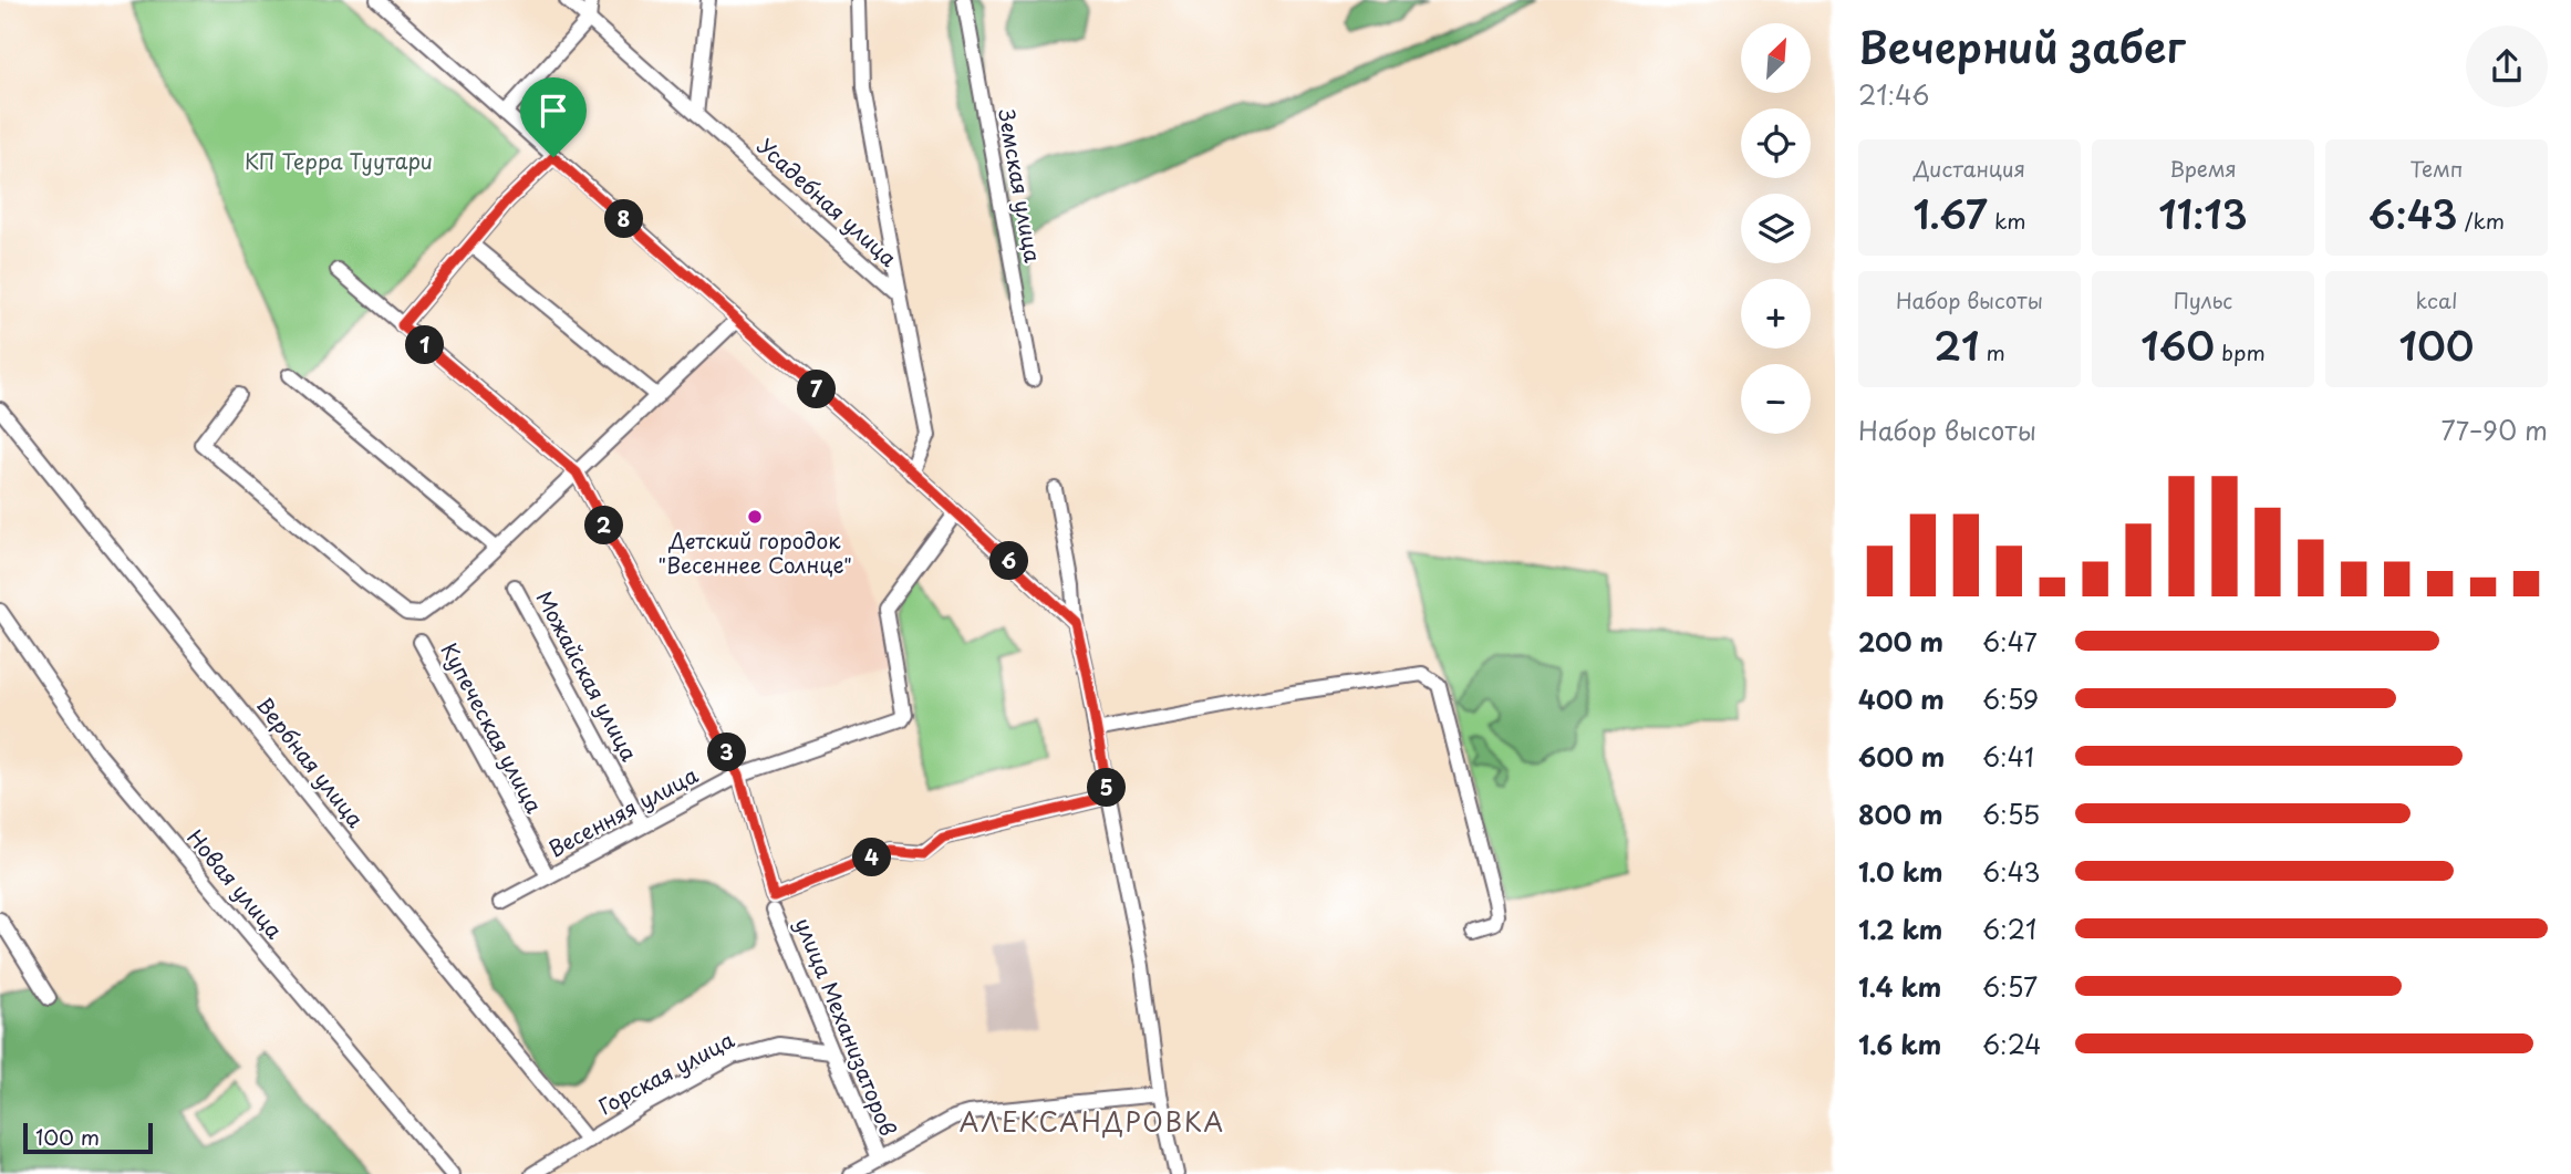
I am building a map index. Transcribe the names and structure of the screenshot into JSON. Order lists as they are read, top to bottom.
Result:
{
  "streets": {
    "street": [
      "Земская улица",
      "Усадебная улица",
      "Можайская улица",
      "Купеческая улица",
      "Вербная улица",
      "Весенняя улица",
      "Новая улица",
      "улица Механизаторов",
      "Горская улица"
    ]
  },
  "crossings": [
    ["Можайская улица", "Весенняя улица"],
    ["Купеческая улица", "Весенняя улица"],
    ["Вербная улица", "Горская улица"],
    ["Весенняя улица", "улица Механизаторов"],
    ["улица Механизаторов", "Горская улица"]
  ],
  "districts": ["АЛЕКСАНДРОВКА"],
  "parks": ["КП Терра Туутари"],
  "places": ["Детский городок \"Весеннее Солнце\""],
  "scale_bar": "100 m",
  "north": "top right",
  "page": {
    "heading": ["Вечерний забег", "21:46"],
    "map_buttons": ["+", "−"],
    "stats": [
      ["Дистанция", "1.67 km"],
      ["Время", "11:13"],
      ["Темп", "6:43 /km"],
      ["Набор высоты", "21 m"],
      ["Пульс", "160 bpm"],
      ["kcal", "100"]
    ],
    "pins": [
      "8",
      "1",
      "7",
      "2",
      "6",
      "3",
      "5",
      "4"
    ],
    "chart": ["Набор высоты", "77–90 m"],
    "list": [
      {
        "name": "200 m",
        "note": "6:47"
      },
      {
        "name": "400 m",
        "note": "6:59"
      },
      {
        "name": "600 m",
        "note": "6:41"
      },
      {
        "name": "800 m",
        "note": "6:55"
      },
      {
        "name": "1.0 km",
        "note": "6:43"
      },
      {
        "name": "1.2 km",
        "note": "6:21"
      },
      {
        "name": "1.4 km",
        "note": "6:57"
      },
      {
        "name": "1.6 km",
        "note": "6:24"
      }
    ],
    "scale": "100 m"
  }
}
